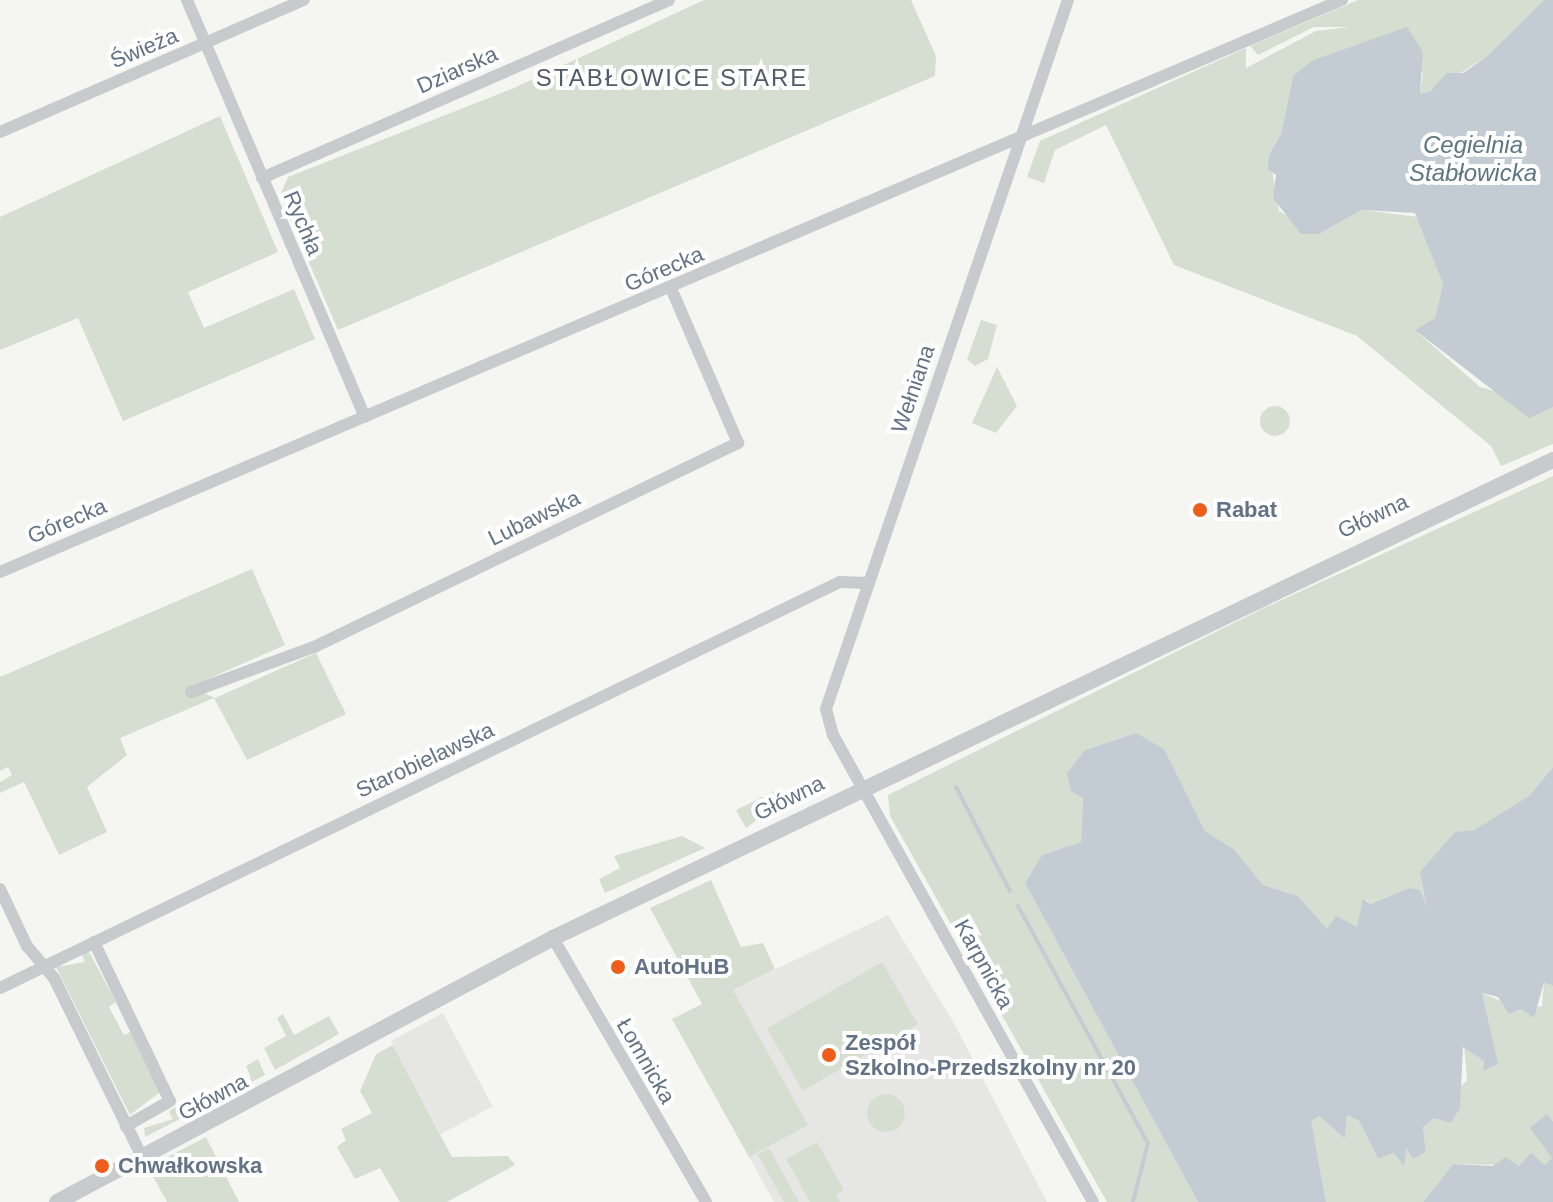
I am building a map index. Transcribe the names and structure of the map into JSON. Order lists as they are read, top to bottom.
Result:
{
  "streets": {
    "street": [
      "Świeża",
      "Dziarska",
      "Rychła",
      "Górecka",
      "Wełniana",
      "Główna",
      "Lubawska",
      "Starobielawska",
      "Karpnicka",
      "Łomnicka"
    ]
  },
  "crossings": [
    ["Świeża", "Rychła"],
    ["Dziarska", "Rychła"],
    ["Rychła", "Górecka"],
    ["Górecka", "Wełniana"],
    ["Górecka", "Lubawska"],
    ["Wełniana", "Główna"],
    ["Wełniana", "Starobielawska"],
    ["Wełniana", "Karpnicka"],
    ["Główna", "Karpnicka"],
    ["Główna", "Łomnicka"]
  ],
  "districts": ["STABŁOWICE STARE"],
  "water": ["Cegielnia Stabłowicka"],
  "places": [
    "Rabat",
    "AutoHuB",
    "Zespół Szkolno-Przedszkolny nr 20",
    "Chwałkowska"
  ]
}
